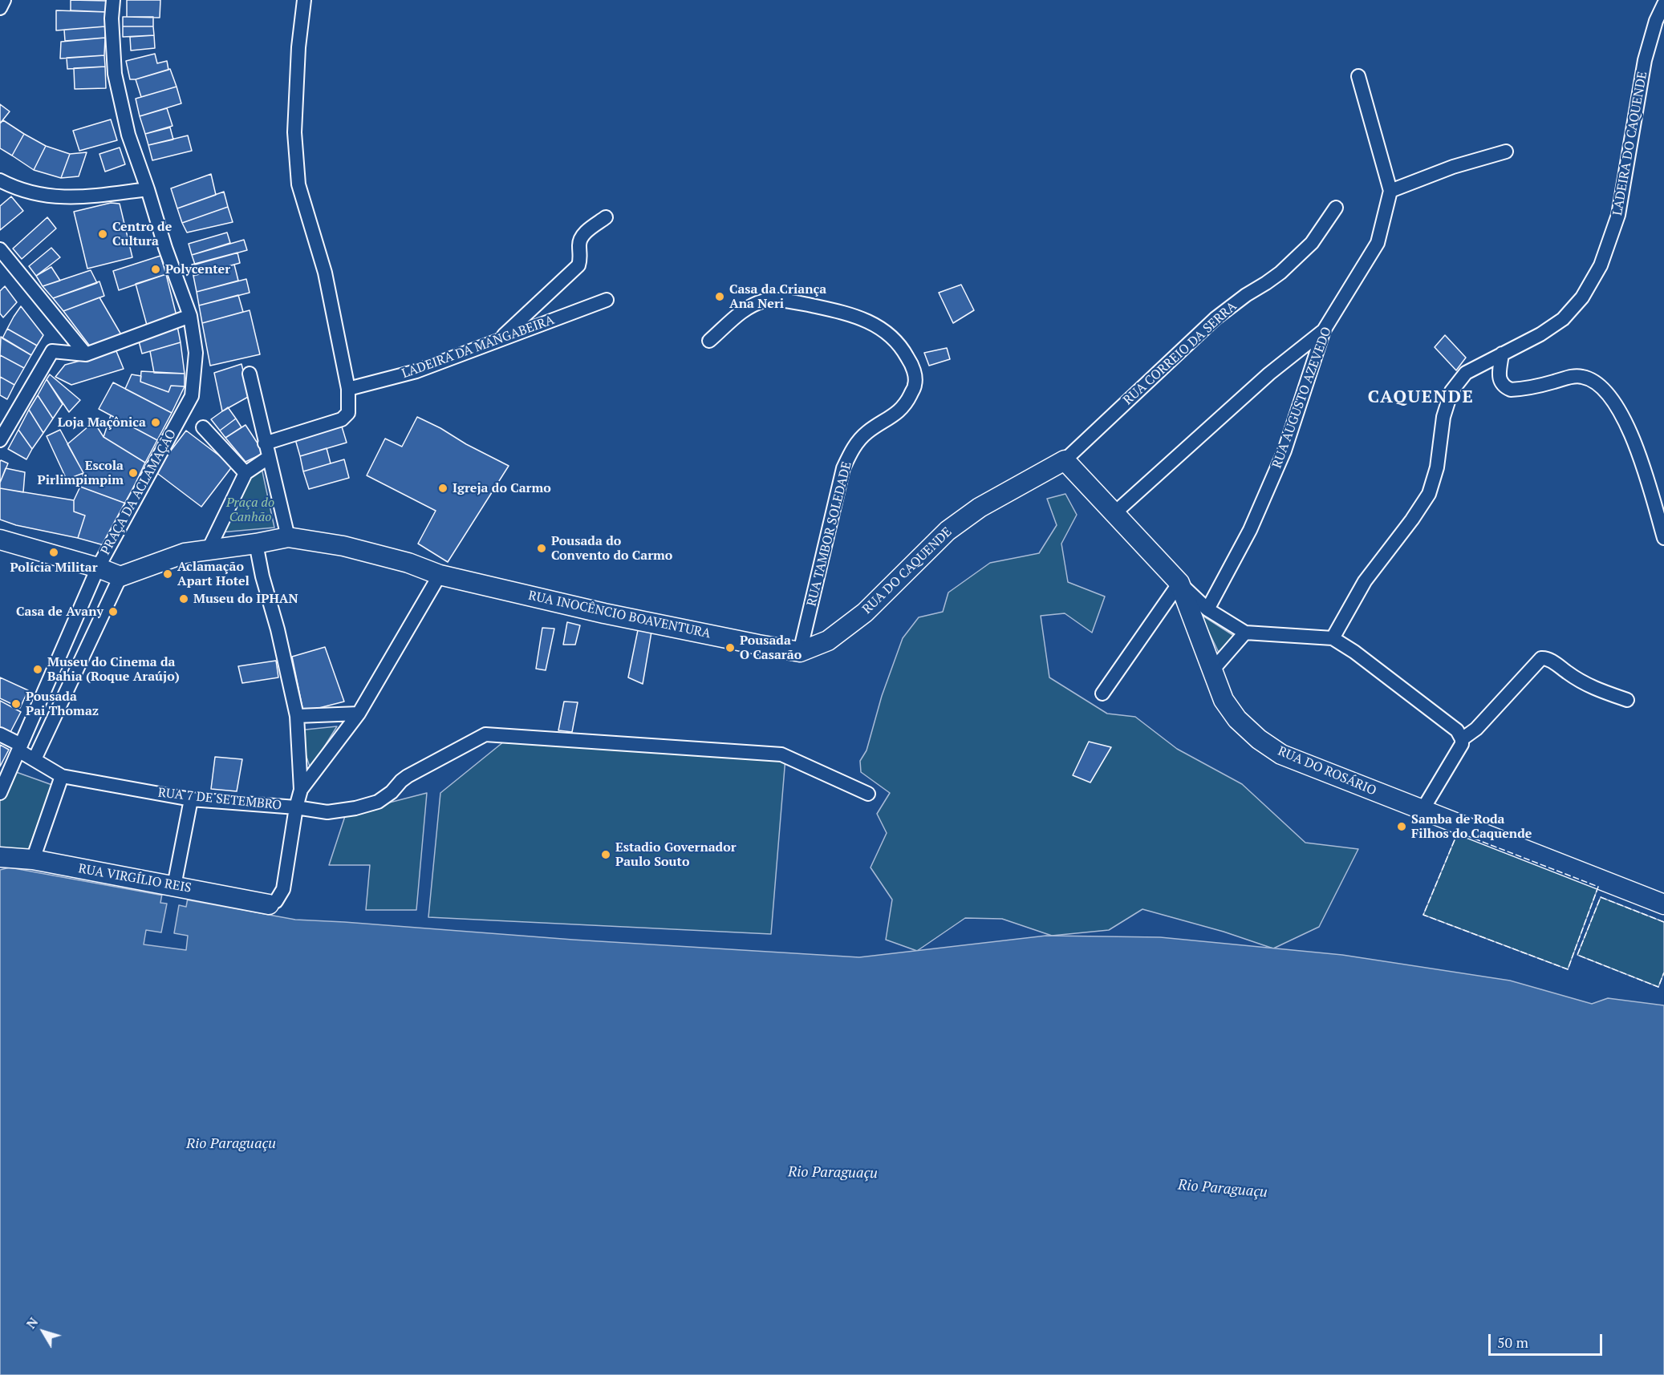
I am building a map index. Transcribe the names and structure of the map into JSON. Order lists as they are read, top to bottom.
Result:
{
  "streets": {
    "street": [
      "LADEIRA DO CAQUENDE",
      "LADEIRA DA MANGABEIRA",
      "RUA CORREIO DA SERRA",
      "RUA AUGUSTO AZEVEDO",
      "PRAÇA DA ACLAMAÇÃO",
      "RUA TAMBOR SOLEDADE",
      "RUA DO CAQUENDE",
      "RUA INOCÊNCIO BOAVENTURA",
      "RUA DO ROSÁRIO",
      "RUA 7 DE SETEMBRO",
      "RUA VIRGÍLIO REIS"
    ]
  },
  "crossings": [
    ["RUA CORREIO DA SERRA", "RUA DO CAQUENDE"],
    ["RUA TAMBOR SOLEDADE", "RUA DO CAQUENDE"],
    ["RUA TAMBOR SOLEDADE", "RUA INOCÊNCIO BOAVENTURA"],
    ["RUA DO CAQUENDE", "RUA INOCÊNCIO BOAVENTURA"]
  ],
  "districts": ["CAQUENDE"],
  "water": ["Rio Paraguaçu"],
  "parks": ["Praça do Canhão"],
  "places": [
    "Centro de Cultura",
    "Polycenter",
    "Casa da Criança Ana Neri",
    "Loja Maçônica",
    "Escola Pirlimpimpim",
    "Igreja do Carmo",
    "Pousada do Convento do Carmo",
    "Polícia Militar",
    "Aclamação Apart Hotel",
    "Museu do IPHAN",
    "Casa de Avany",
    "Pousada O Casarão",
    "Museu do Cinema da Bahia (Roque Araújo)",
    "Pousada Pai Thomaz",
    "Samba de Roda Filhos do Caquende",
    "Estadio Governador Paulo Souto"
  ],
  "scale_bar": "50 m",
  "north": "top left"
}
